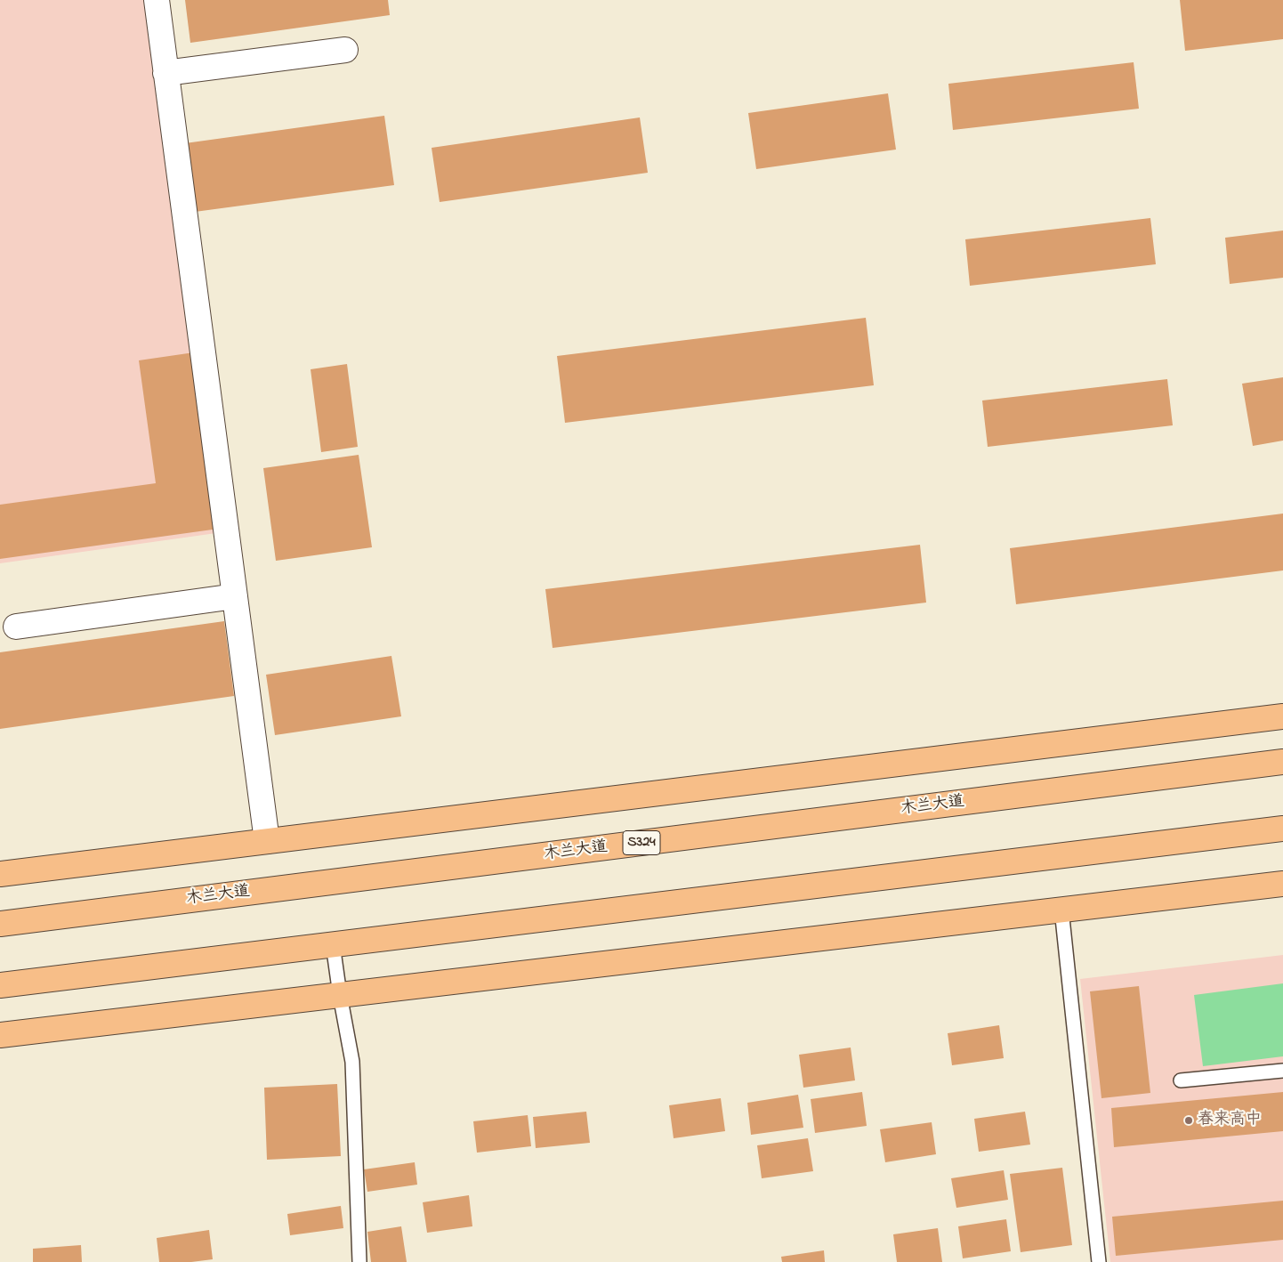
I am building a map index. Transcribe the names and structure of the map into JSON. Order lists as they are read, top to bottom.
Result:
{
  "streets": {
    "main road": ["木兰大道", "S324"]
  },
  "places": ["春来高中"]
}
